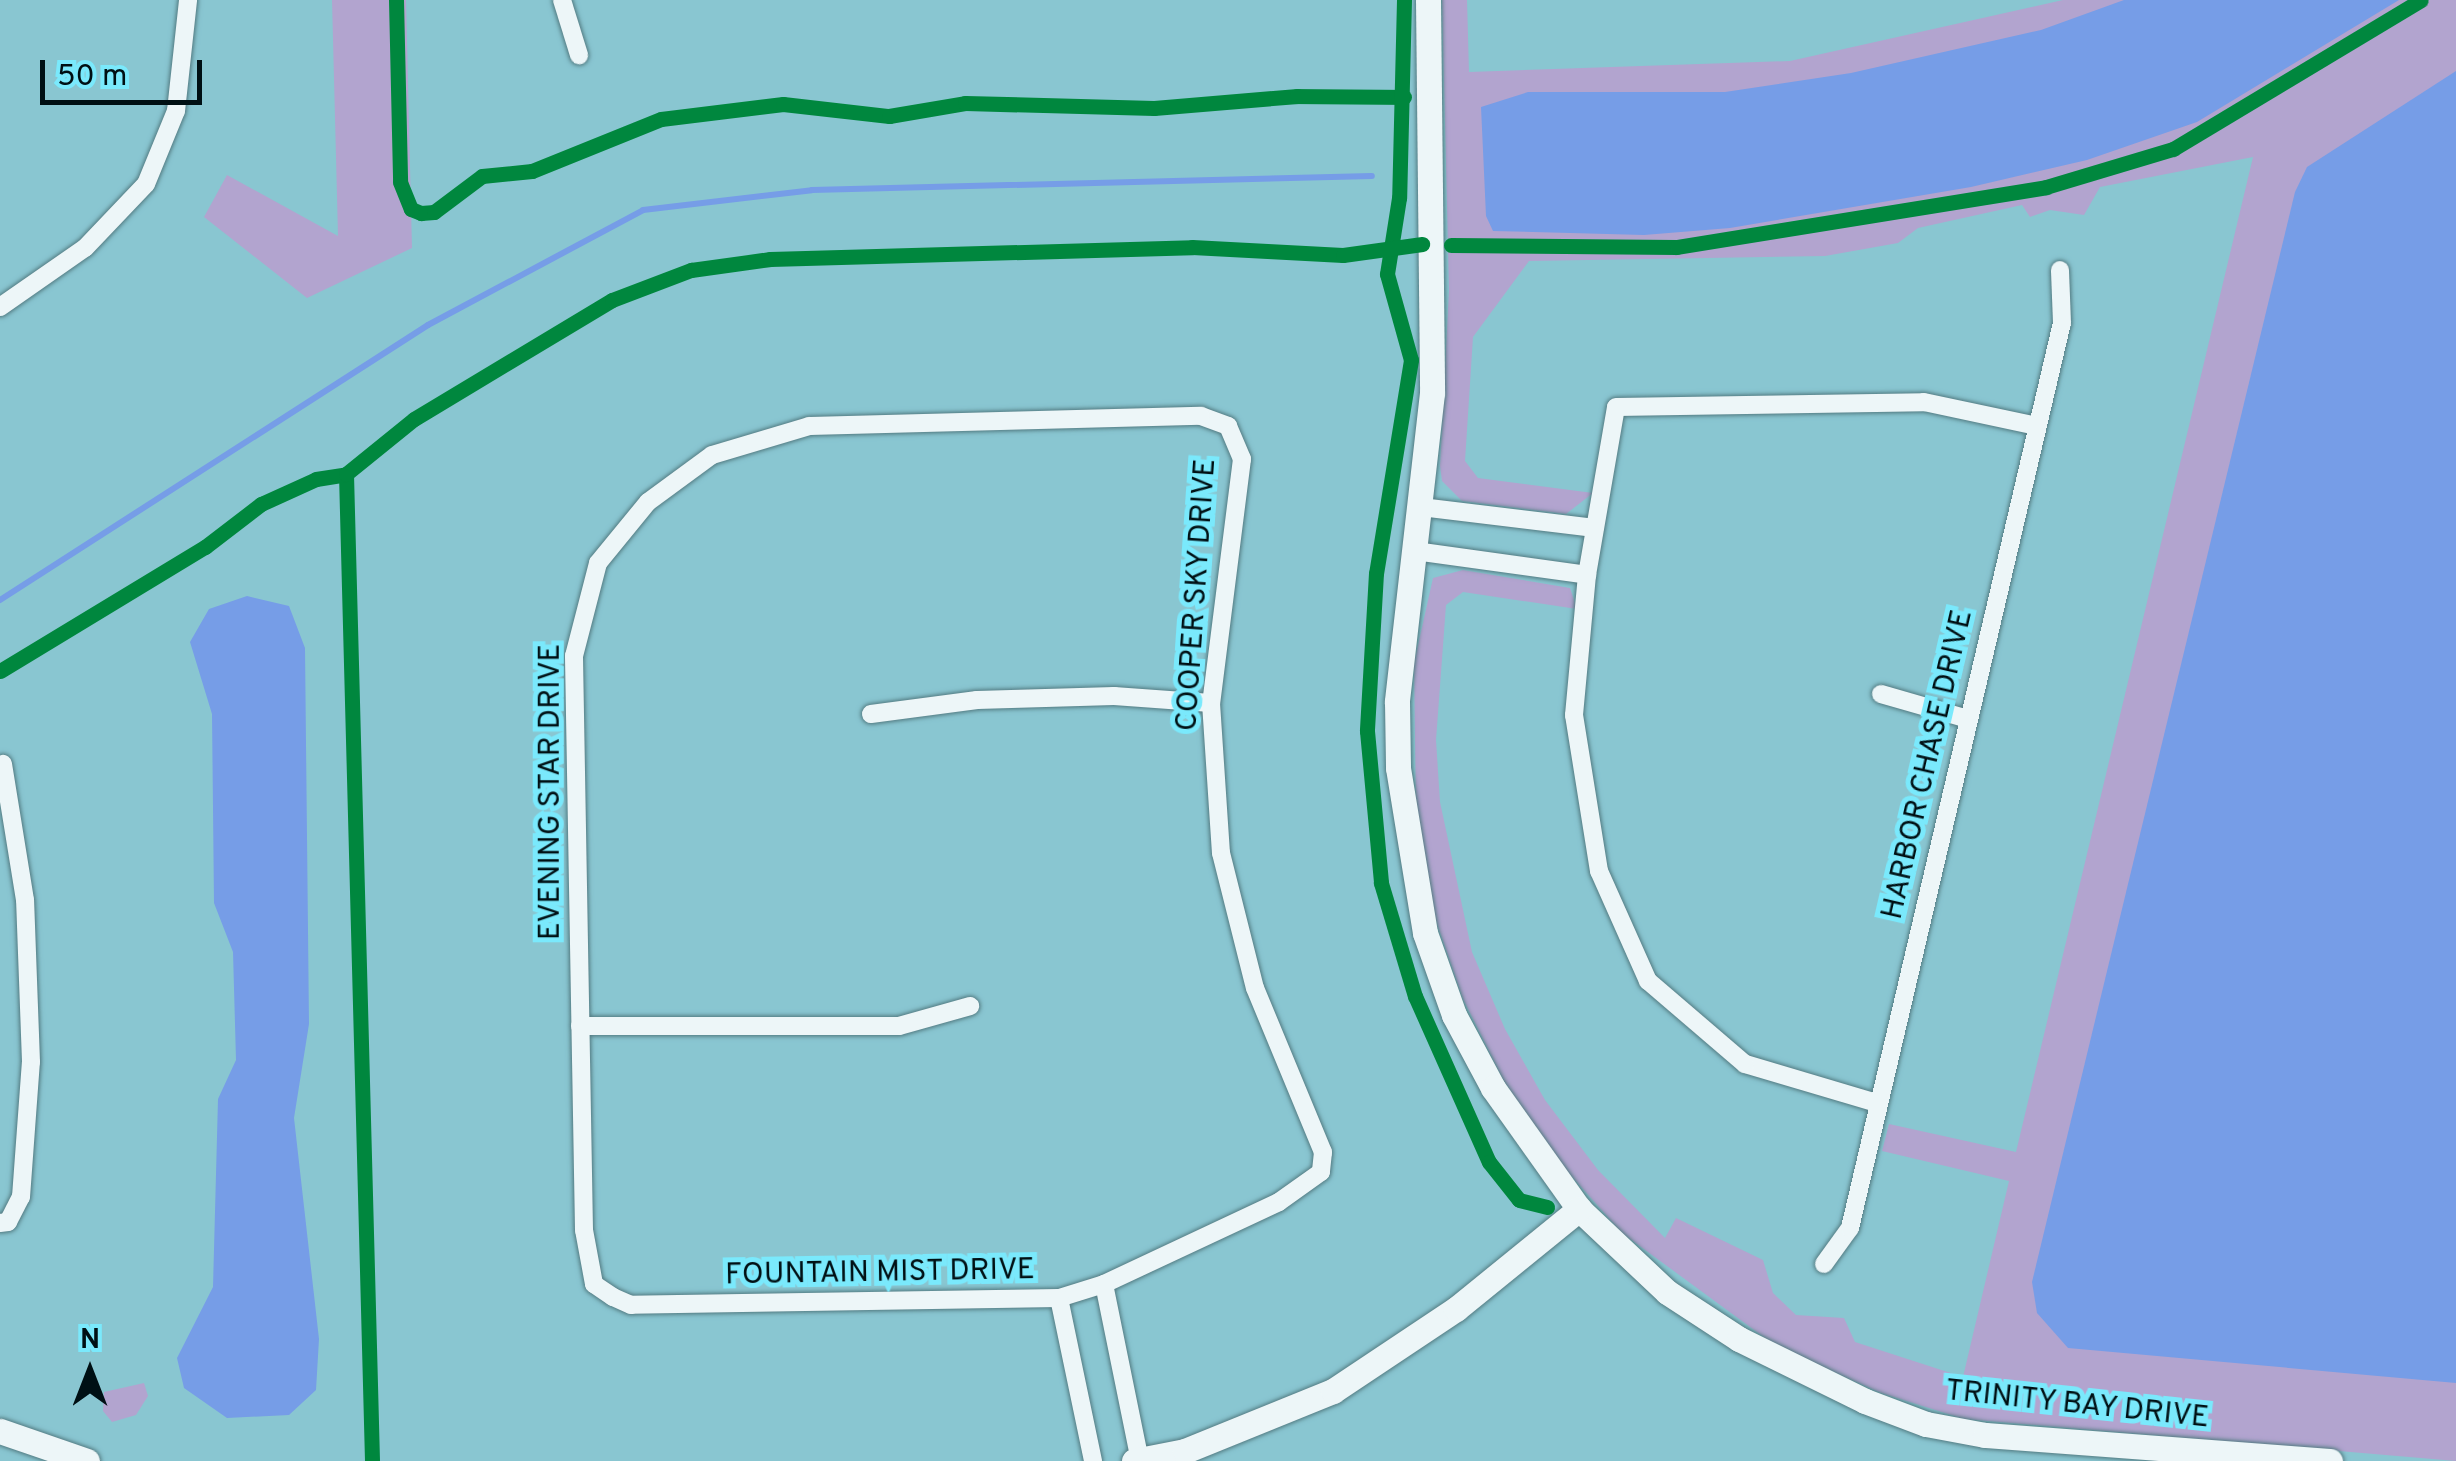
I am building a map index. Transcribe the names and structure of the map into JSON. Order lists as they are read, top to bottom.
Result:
{
  "streets": {
    "street": [
      "COOPER SKY DRIVE",
      "HARBOR CHASE DRIVE",
      "EVENING STAR DRIVE",
      "FOUNTAIN MIST DRIVE",
      "TRINITY BAY DRIVE"
    ]
  },
  "crossings": [
    ["COOPER SKY DRIVE", "EVENING STAR DRIVE"],
    ["COOPER SKY DRIVE", "FOUNTAIN MIST DRIVE"],
    ["EVENING STAR DRIVE", "FOUNTAIN MIST DRIVE"]
  ],
  "scale_bar": "50 m",
  "north": "top"
}
